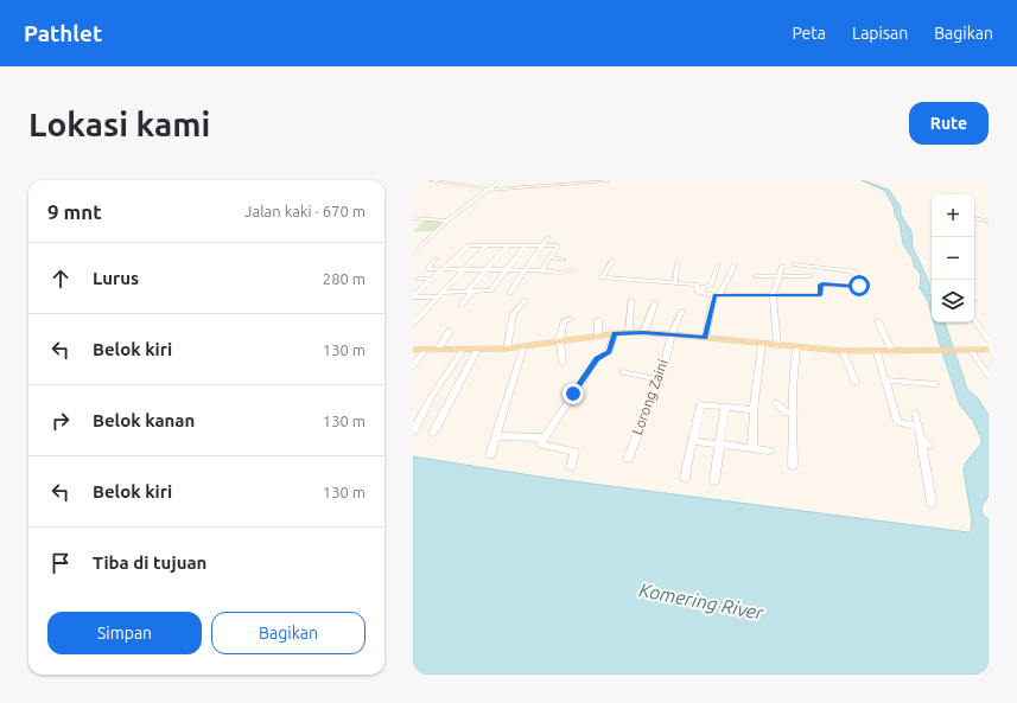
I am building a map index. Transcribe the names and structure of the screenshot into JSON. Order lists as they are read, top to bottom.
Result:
{
  "streets": {
    "street": ["Lorong Zaini"]
  },
  "water": ["Komering River"],
  "page": {
    "header": "Pathlet",
    "nav": ["Peta", "Lapisan", "Bagikan"],
    "buttons": [
      "Rute",
      ["Simpan", "Bagikan"]
    ],
    "title": "Lokasi kami",
    "heading": ["9 mnt", "Jalan kaki · 670 m"],
    "map_buttons": ["+", "−"],
    "list": [
      ["Lurus", "280 m"],
      ["Belok kiri", "130 m"],
      ["Belok kanan", "130 m"],
      ["Belok kiri", "130 m"],
      "Tiba di tujuan"
    ]
  }
}
